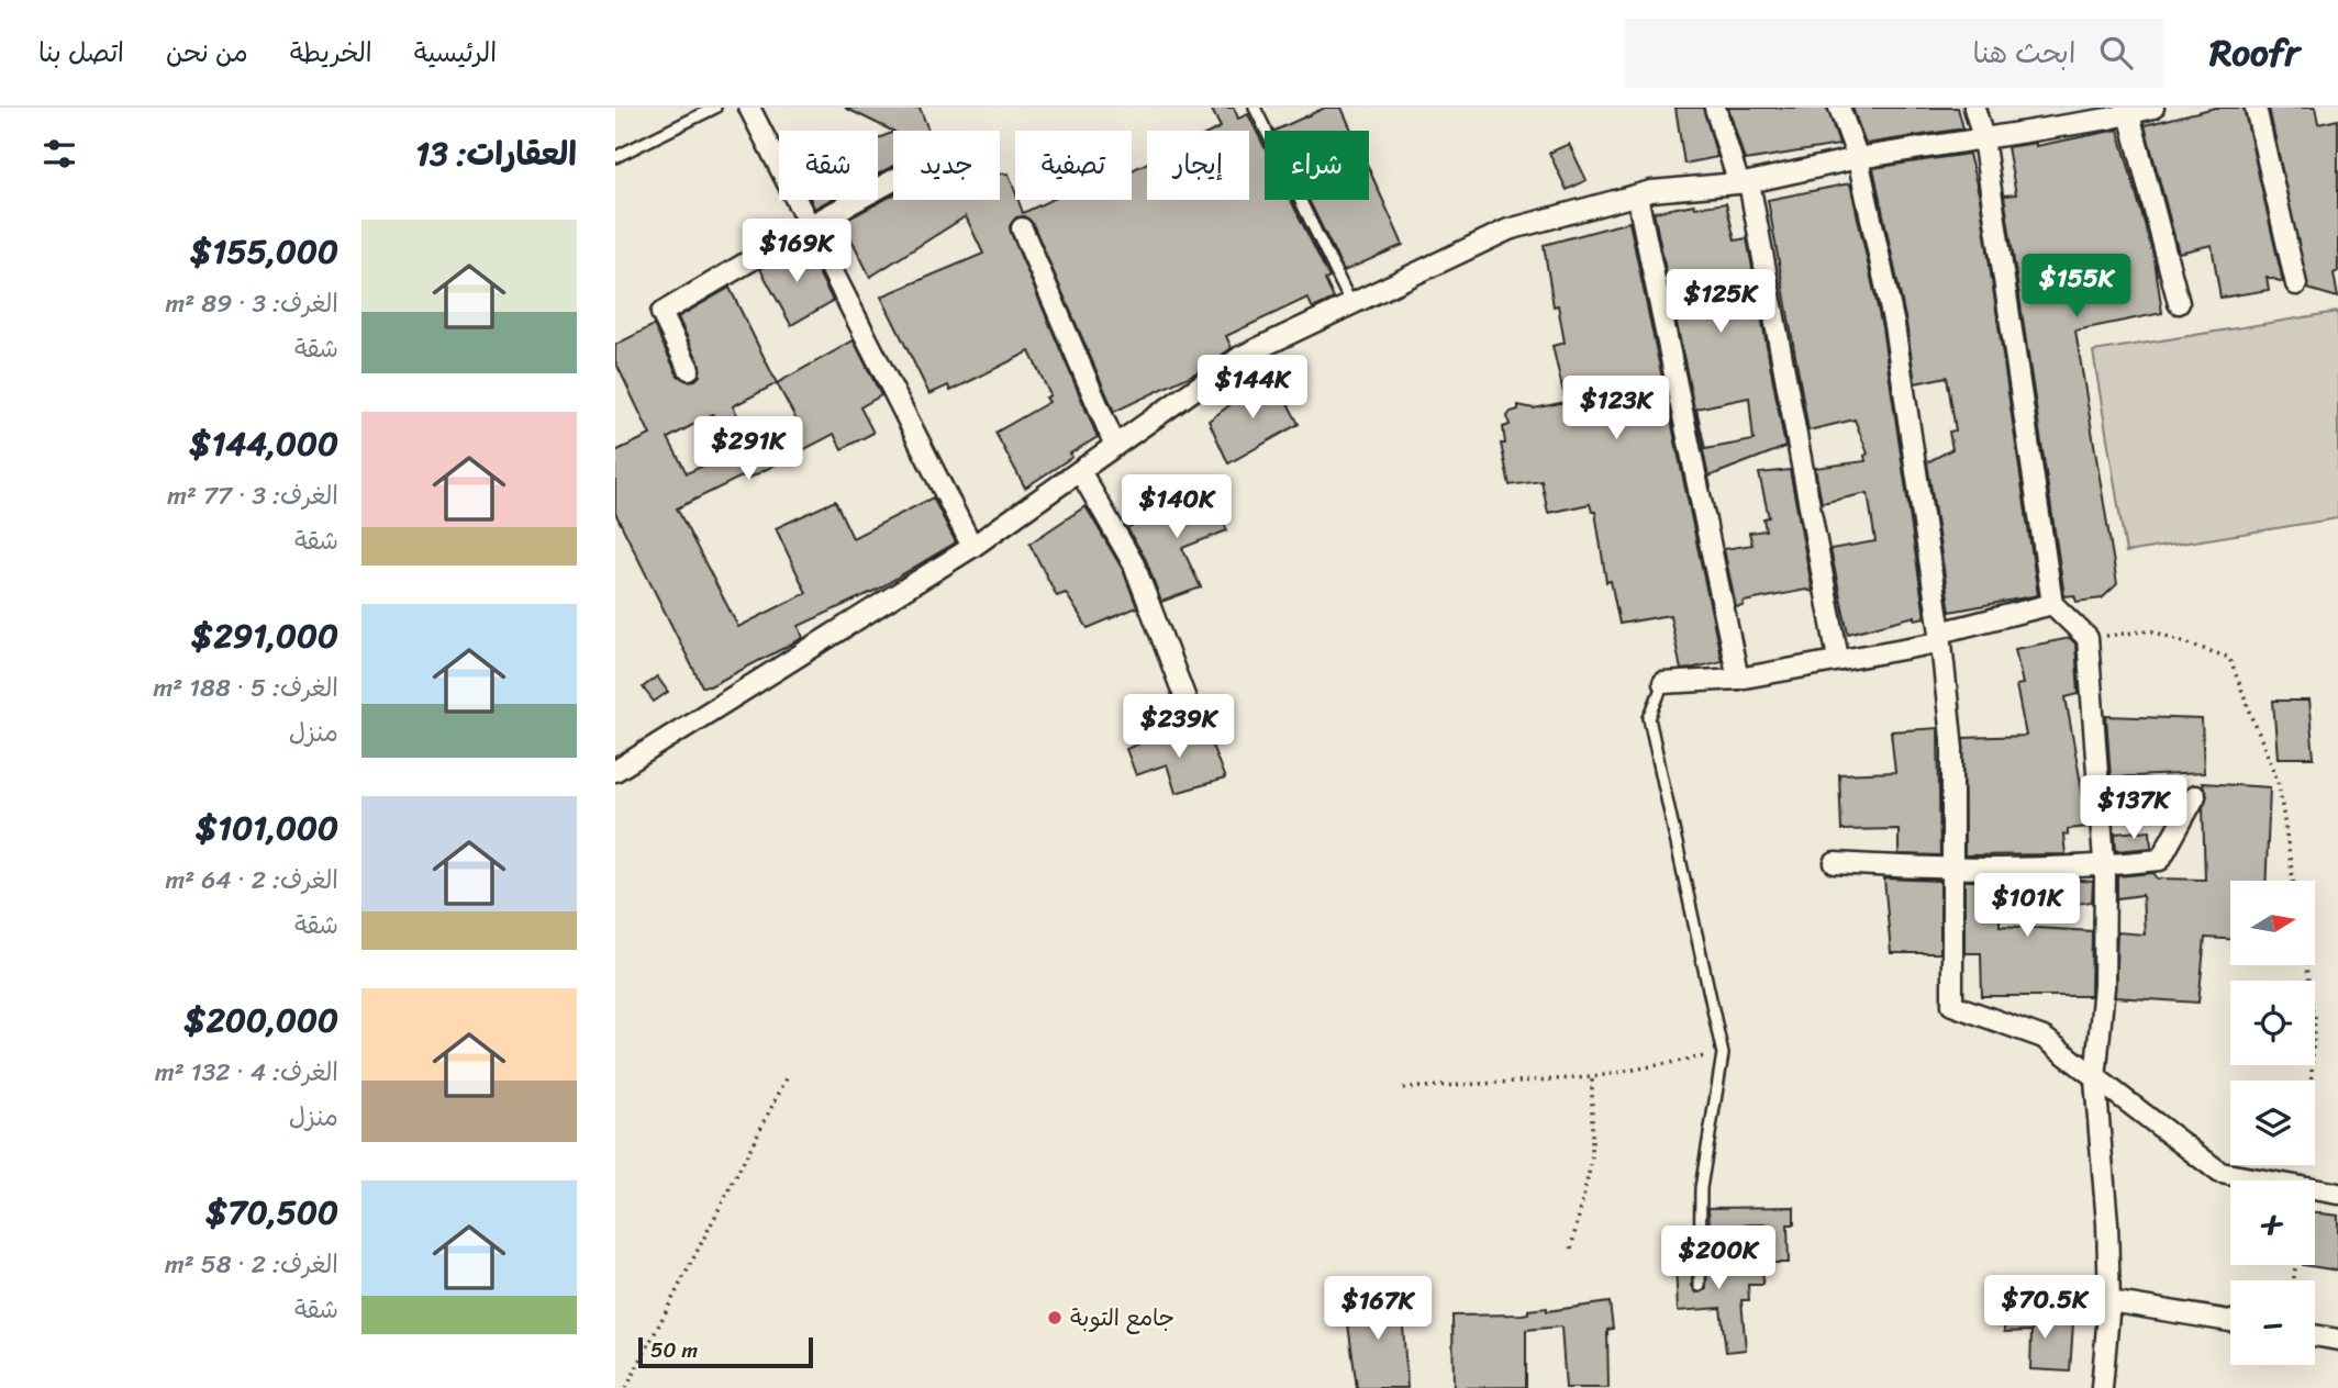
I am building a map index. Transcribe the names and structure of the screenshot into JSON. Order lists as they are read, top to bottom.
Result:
{
  "places": ["جامع التوبة"],
  "scale_bar": "50 m",
  "north": "right",
  "page": {
    "header": "Roofr",
    "search": "ابحث هنا",
    "nav": [
      "الرئيسية",
      "الخريطة",
      "من نحن",
      "اتصل بنا"
    ],
    "heading": "العقارات: 13",
    "chip": [
      "شراء",
      "إيجار",
      "تصفية",
      "جديد",
      "شقة"
    ],
    "list": [
      {
        "name": "$155,000",
        "note": "الغرف: 3 · 89 m² · شقة"
      },
      {
        "name": "$144,000",
        "note": "الغرف: 3 · 77 m² · شقة"
      },
      {
        "name": "$291,000",
        "note": "الغرف: 5 · 188 m² · منزل"
      },
      {
        "name": "$101,000",
        "note": "الغرف: 2 · 64 m² · شقة"
      },
      {
        "name": "$200,000",
        "note": "الغرف: 4 · 132 m² · منزل"
      },
      {
        "name": "$70,500",
        "note": "الغرف: 2 · 58 m² · شقة"
      }
    ],
    "price": [
      "$169K",
      "$155K",
      "$125K",
      "$144K",
      "$123K",
      "$291K",
      "$140K",
      "$239K",
      "$137K",
      "$101K",
      "$200K",
      "$70.5K",
      "$167K"
    ],
    "map_buttons": ["+", "−"],
    "scale": "50 m"
  }
}
